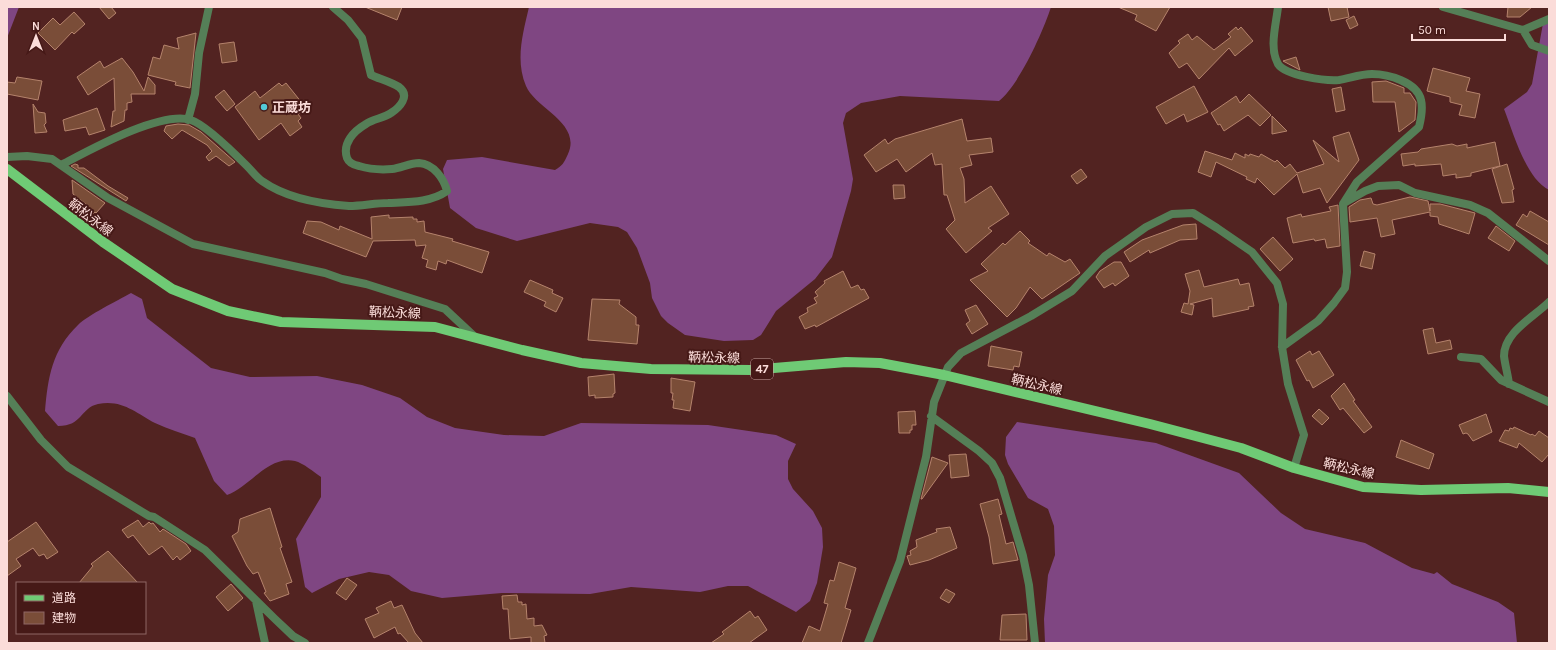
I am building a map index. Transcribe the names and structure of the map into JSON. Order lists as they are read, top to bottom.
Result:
{
  "streets": {
    "main road": ["鞆松永線", "47"]
  },
  "places": ["正蔵坊"],
  "legend": ["道路", "建物"],
  "scale_bar": "50 m",
  "north": "top"
}
